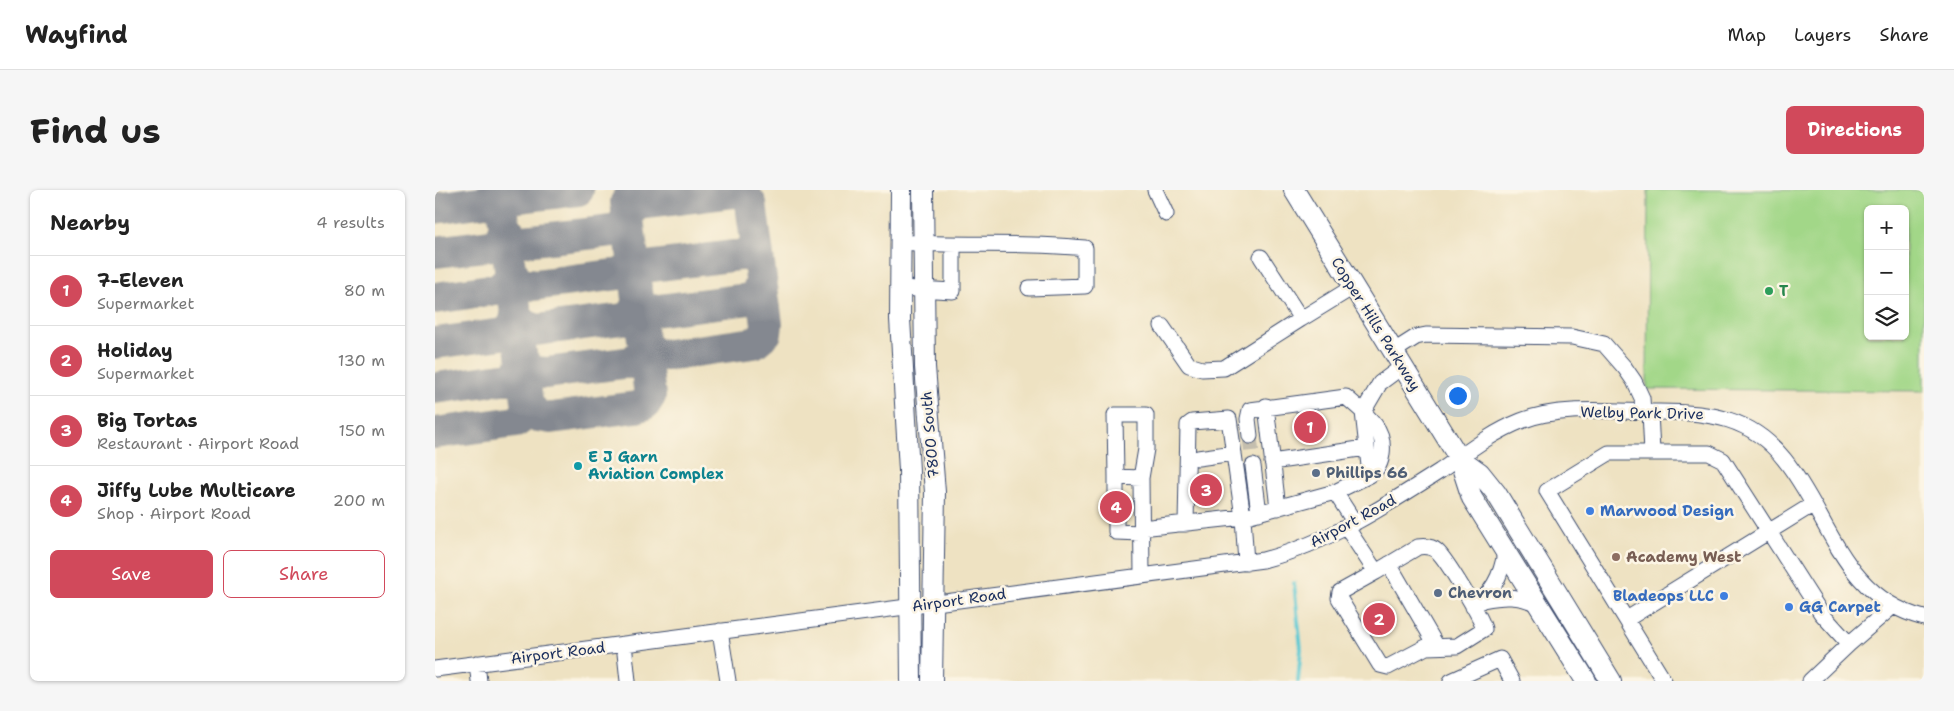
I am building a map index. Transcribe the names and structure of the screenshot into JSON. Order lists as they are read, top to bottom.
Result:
{
  "streets": {
    "main road": ["Copper Hills Parkway", "7800 South"],
    "street": ["Welby Park Drive", "Airport Road"]
  },
  "crossings": [
    ["Copper Hills Parkway", "Welby Park Drive"],
    ["Copper Hills Parkway", "Airport Road"],
    ["Welby Park Drive", "Airport Road"],
    ["7800 South", "Airport Road"]
  ],
  "places": [
    "T",
    "E J Garn Aviation Complex",
    "Phillips 66",
    "Marwood Design",
    "Academy West",
    "Chevron",
    "Bladeops LLC",
    "GG Carpet"
  ],
  "page": {
    "header": "Wayfind",
    "nav": ["Map", "Layers", "Share"],
    "buttons": [
      "Directions",
      ["Save", "Share"]
    ],
    "title": "Find us",
    "heading": ["Nearby", "4 results"],
    "map_buttons": ["+", "−"],
    "list": [
      {
        "mark": "1",
        "name": "7-Eleven",
        "note": "Supermarket",
        "value": "80 m"
      },
      {
        "mark": "2",
        "name": "Holiday",
        "note": "Supermarket",
        "value": "130 m"
      },
      {
        "mark": "3",
        "name": "Big Tortas",
        "note": "Restaurant · Airport Road",
        "value": "150 m"
      },
      {
        "mark": "4",
        "name": "Jiffy Lube Multicare",
        "note": "Shop · Airport Road",
        "value": "200 m"
      }
    ],
    "pins": [
      "1",
      "3",
      "4",
      "2"
    ]
  }
}
